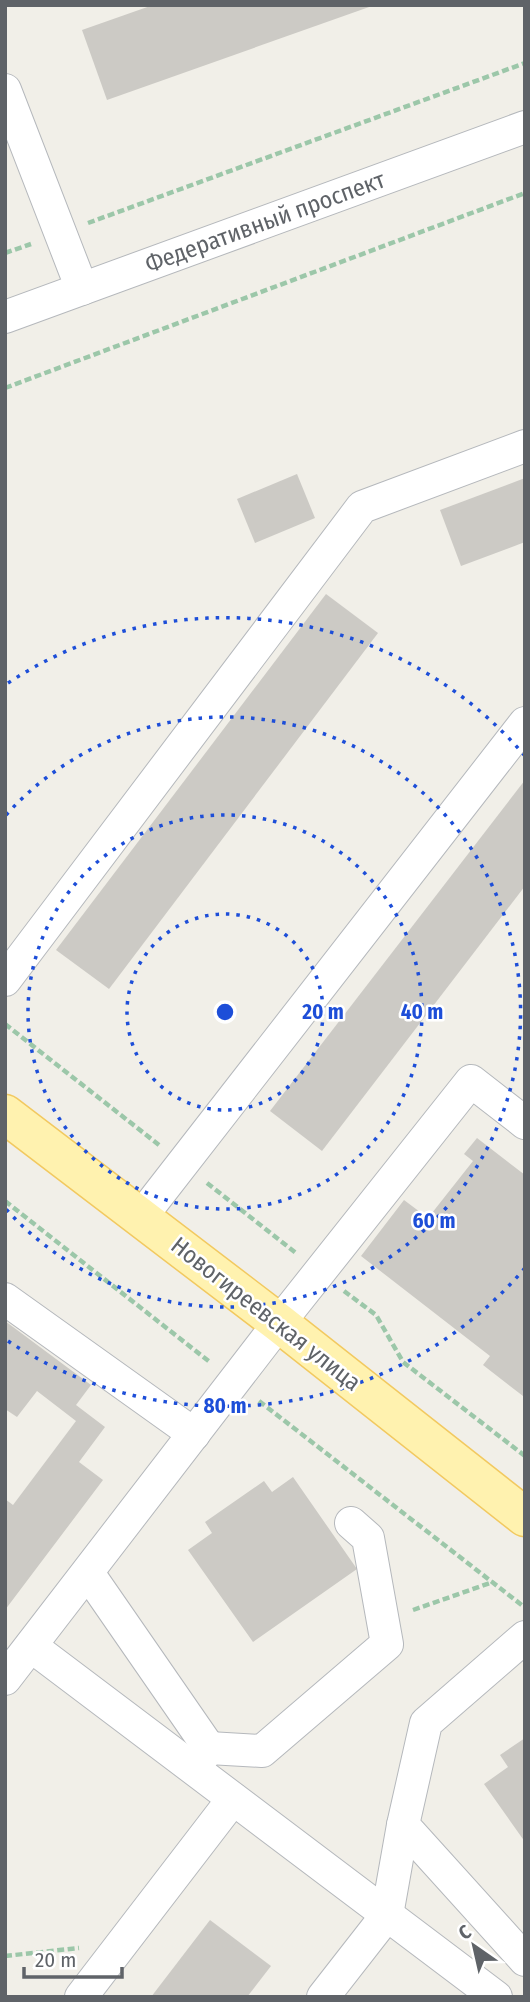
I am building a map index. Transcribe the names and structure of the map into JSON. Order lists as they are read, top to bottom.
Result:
{
  "streets": {
    "main road": ["Новогиреевская улица"],
    "street": ["Федеративный проспект"]
  },
  "scale_bar": "20 m",
  "north": "top left",
  "rings": [
    "20 m",
    "40 m",
    "60 m",
    "80 m"
  ]
}
